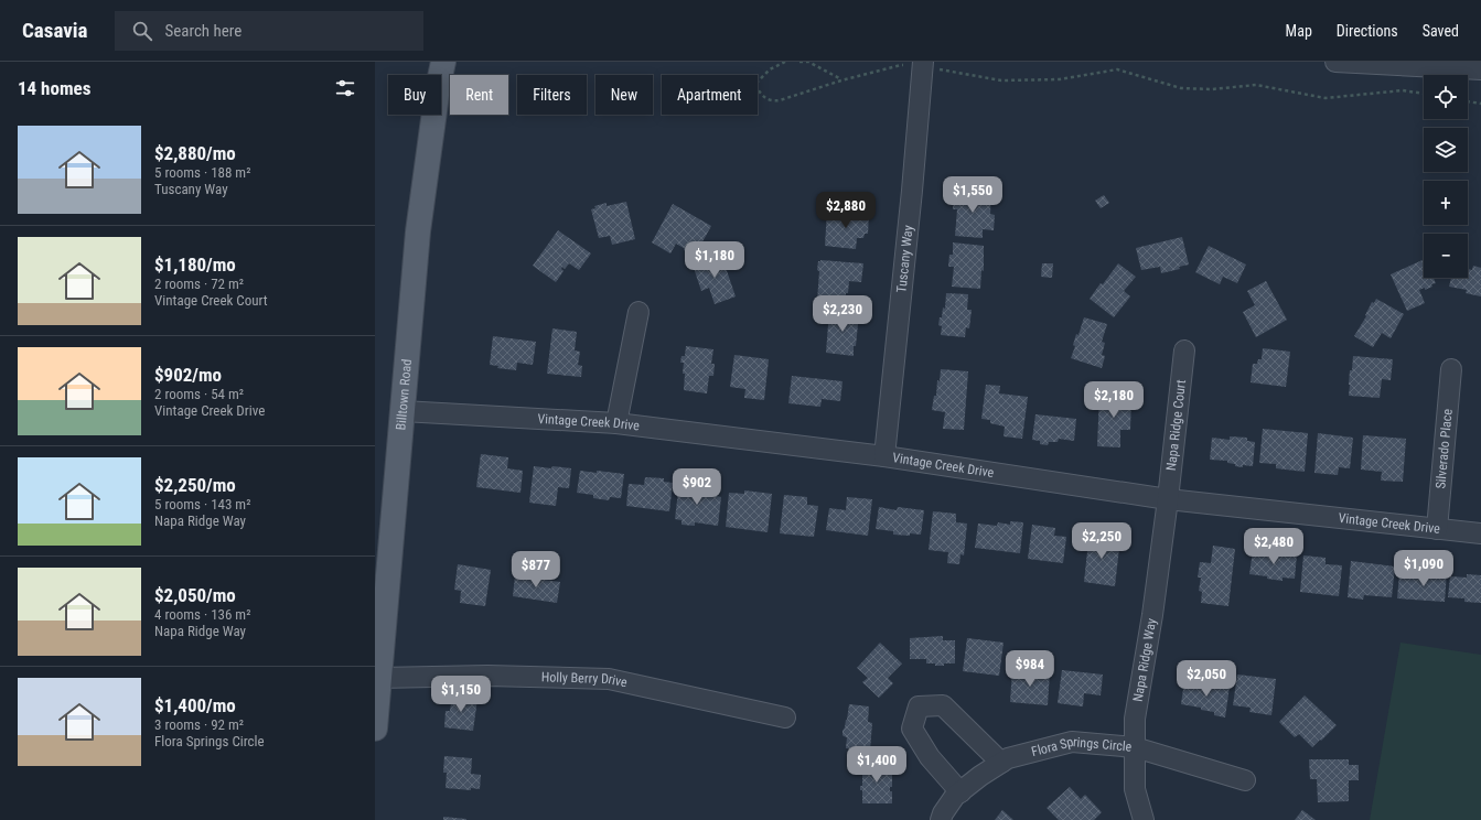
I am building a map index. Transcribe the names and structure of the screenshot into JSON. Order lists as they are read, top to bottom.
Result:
{
  "streets": {
    "main road": ["Billtown Road"],
    "street": [
      "Tuscany Way",
      "Vintage Creek Drive",
      "Napa Ridge Court",
      "Silverado Place",
      "Napa Ridge Way",
      "Holly Berry Drive",
      "Flora Springs Circle"
    ]
  },
  "crossings": [
    ["Tuscany Way", "Vintage Creek Drive"],
    ["Billtown Road", "Vintage Creek Drive"],
    ["Billtown Road", "Holly Berry Drive"],
    ["Vintage Creek Drive", "Napa Ridge Court"],
    ["Vintage Creek Drive", "Silverado Place"],
    ["Vintage Creek Drive", "Napa Ridge Way"],
    ["Napa Ridge Court", "Napa Ridge Way"],
    ["Napa Ridge Way", "Flora Springs Circle"]
  ],
  "page": {
    "header": "Casavia",
    "search": "Search here",
    "nav": ["Map", "Directions", "Saved"],
    "heading": "14 homes",
    "map_buttons": ["+", "−"],
    "chip": [
      "Buy",
      "Rent",
      "Filters",
      "New",
      "Apartment"
    ],
    "list": [
      {
        "name": "$2,880/mo",
        "note": "5 rooms · 188 m² · Tuscany Way"
      },
      {
        "name": "$1,180/mo",
        "note": "2 rooms · 72 m² · Vintage Creek Court"
      },
      {
        "name": "$902/mo",
        "note": "2 rooms · 54 m² · Vintage Creek Drive"
      },
      {
        "name": "$2,250/mo",
        "note": "5 rooms · 143 m² · Napa Ridge Way"
      },
      {
        "name": "$2,050/mo",
        "note": "4 rooms · 136 m² · Napa Ridge Way"
      },
      {
        "name": "$1,400/mo",
        "note": "3 rooms · 92 m² · Flora Springs Circle"
      }
    ],
    "price": [
      "$1,550",
      "$2,880",
      "$1,180",
      "$2,230",
      "$2,180",
      "$902",
      "$2,250",
      "$2,480",
      "$1,090",
      "$877",
      "$984",
      "$2,050",
      "$1,150",
      "$1,400"
    ]
  }
}
